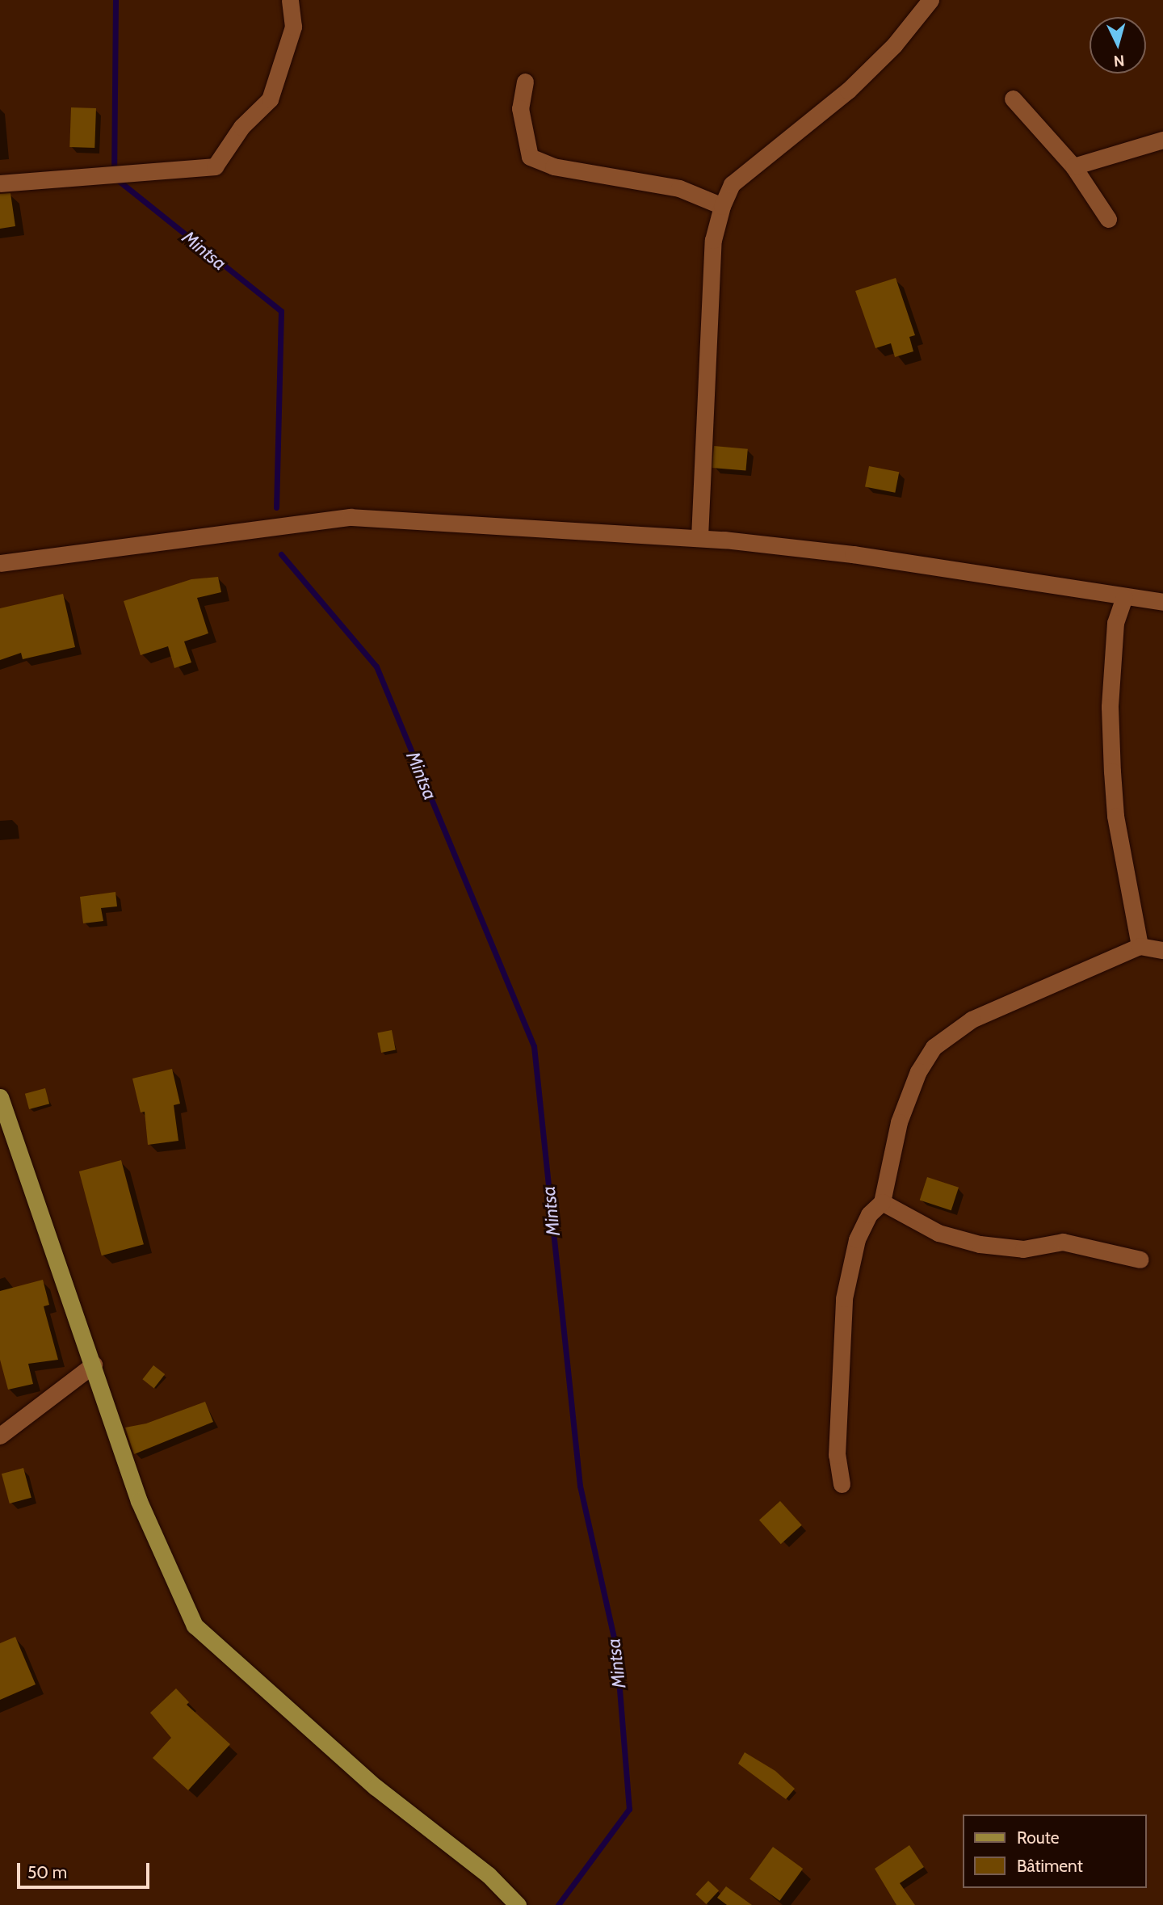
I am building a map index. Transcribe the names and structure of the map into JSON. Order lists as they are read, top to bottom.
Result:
{
  "water": ["Mintsa"],
  "legend": ["Route", "Bâtiment"],
  "scale_bar": "50 m",
  "north": "bottom"
}
